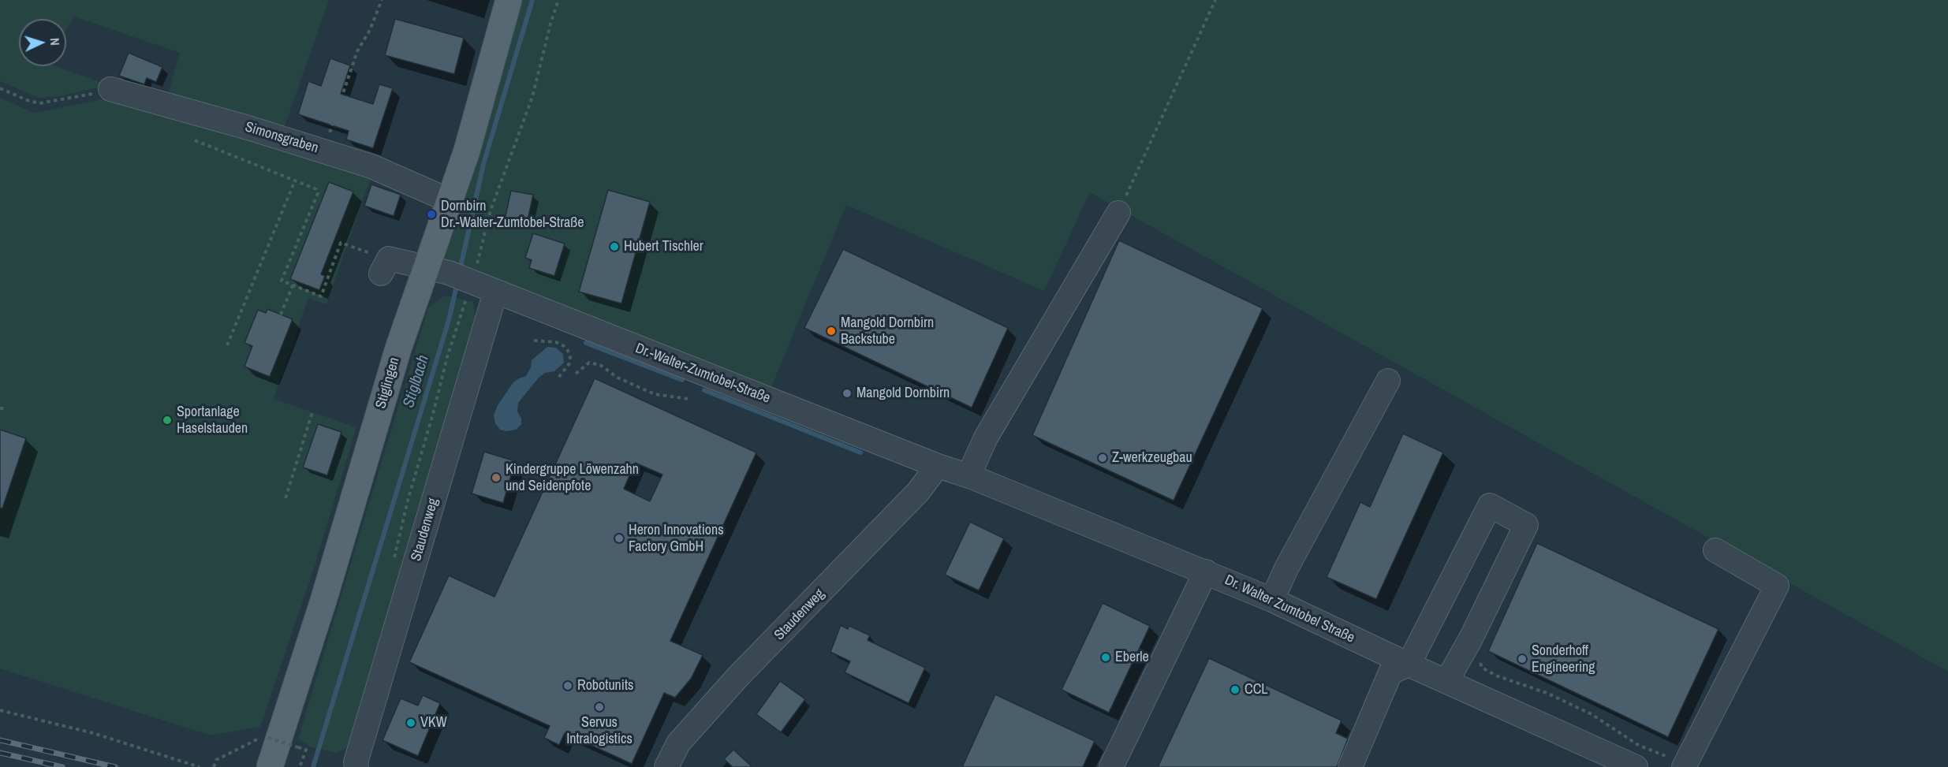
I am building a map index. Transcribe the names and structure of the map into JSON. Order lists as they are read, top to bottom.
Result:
{
  "streets": {
    "main road": ["Stiglingen"],
    "street": [
      "Simonsgraben",
      "Dr.-Walter-Zumtobel-Straße",
      "Staudenweg",
      "Dr. Walter Zumtobel Straße"
    ]
  },
  "crossings": [
    ["Simonsgraben", "Stiglingen"],
    ["Dr.-Walter-Zumtobel-Straße", "Stiglingen"],
    ["Dr.-Walter-Zumtobel-Straße", "Staudenweg"],
    ["Dr.-Walter-Zumtobel-Straße", "Dr. Walter Zumtobel Straße"],
    ["Staudenweg", "Dr. Walter Zumtobel Straße"]
  ],
  "water": ["Stiglbach"],
  "places": [
    "Dornbirn Dr.-Walter-Zumtobel-Straße",
    "Hubert Tischler",
    "Mangold Dornbirn Backstube",
    "Mangold Dornbirn",
    "Sportanlage Haselstauden",
    "Z-werkzeugbau",
    "Kindergruppe Löwenzahn und Seidenpfote",
    "Heron Innovations Factory GmbH",
    "Eberle",
    "Sonderhoff Engineering",
    "Robotunits",
    "CCL",
    "Servus Intralogistics",
    "VKW"
  ],
  "north": "right"
}
